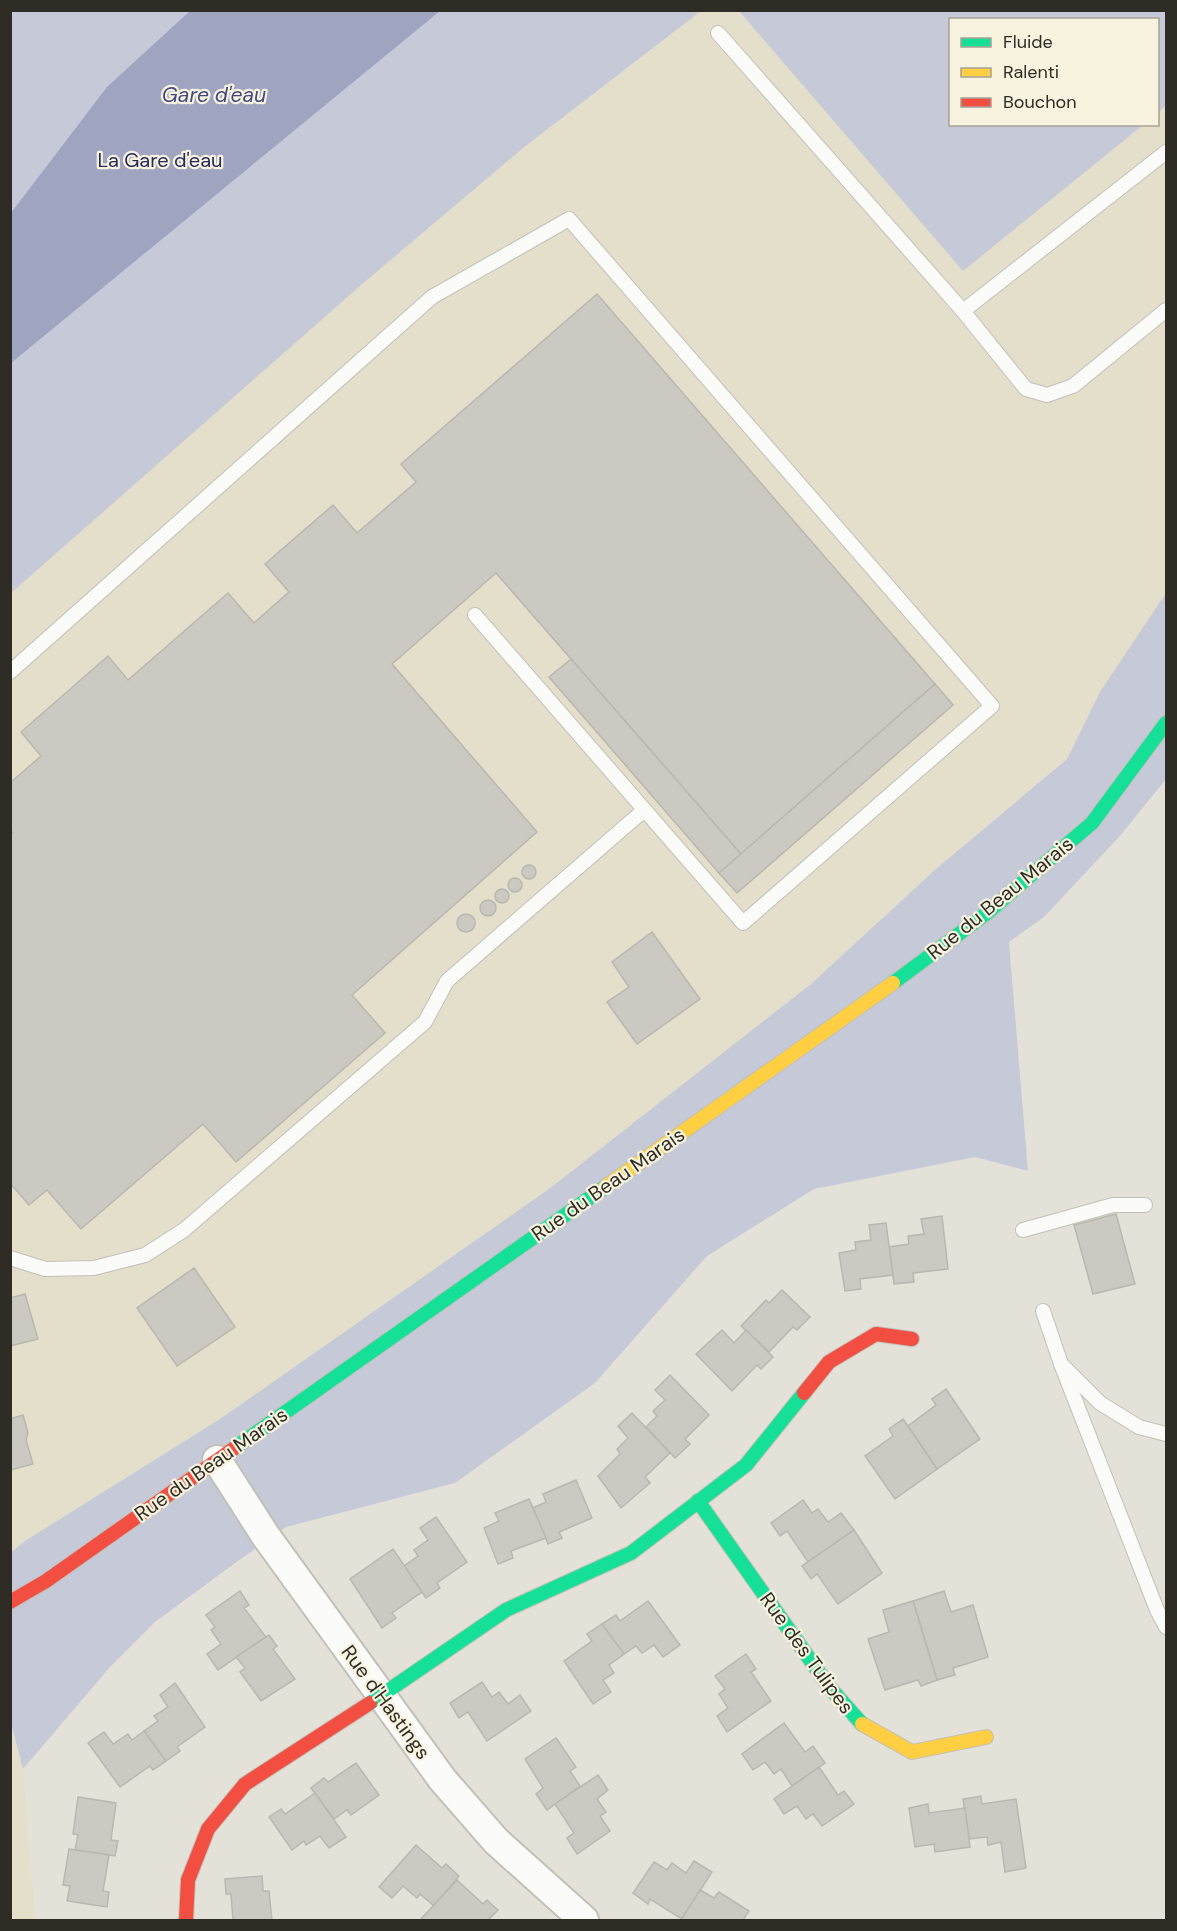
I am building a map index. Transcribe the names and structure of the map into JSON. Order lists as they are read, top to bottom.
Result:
{
  "streets": {
    "street": ["Rue du Beau Marais", "Rue des Tulipes", "Rue d'Hastings"]
  },
  "crossings": [
    ["Rue du Beau Marais", "Rue d'Hastings"]
  ],
  "water": ["Gare d'eau"],
  "parks": ["La Gare d'eau"],
  "legend": ["Fluide", "Ralenti", "Bouchon"]
}
